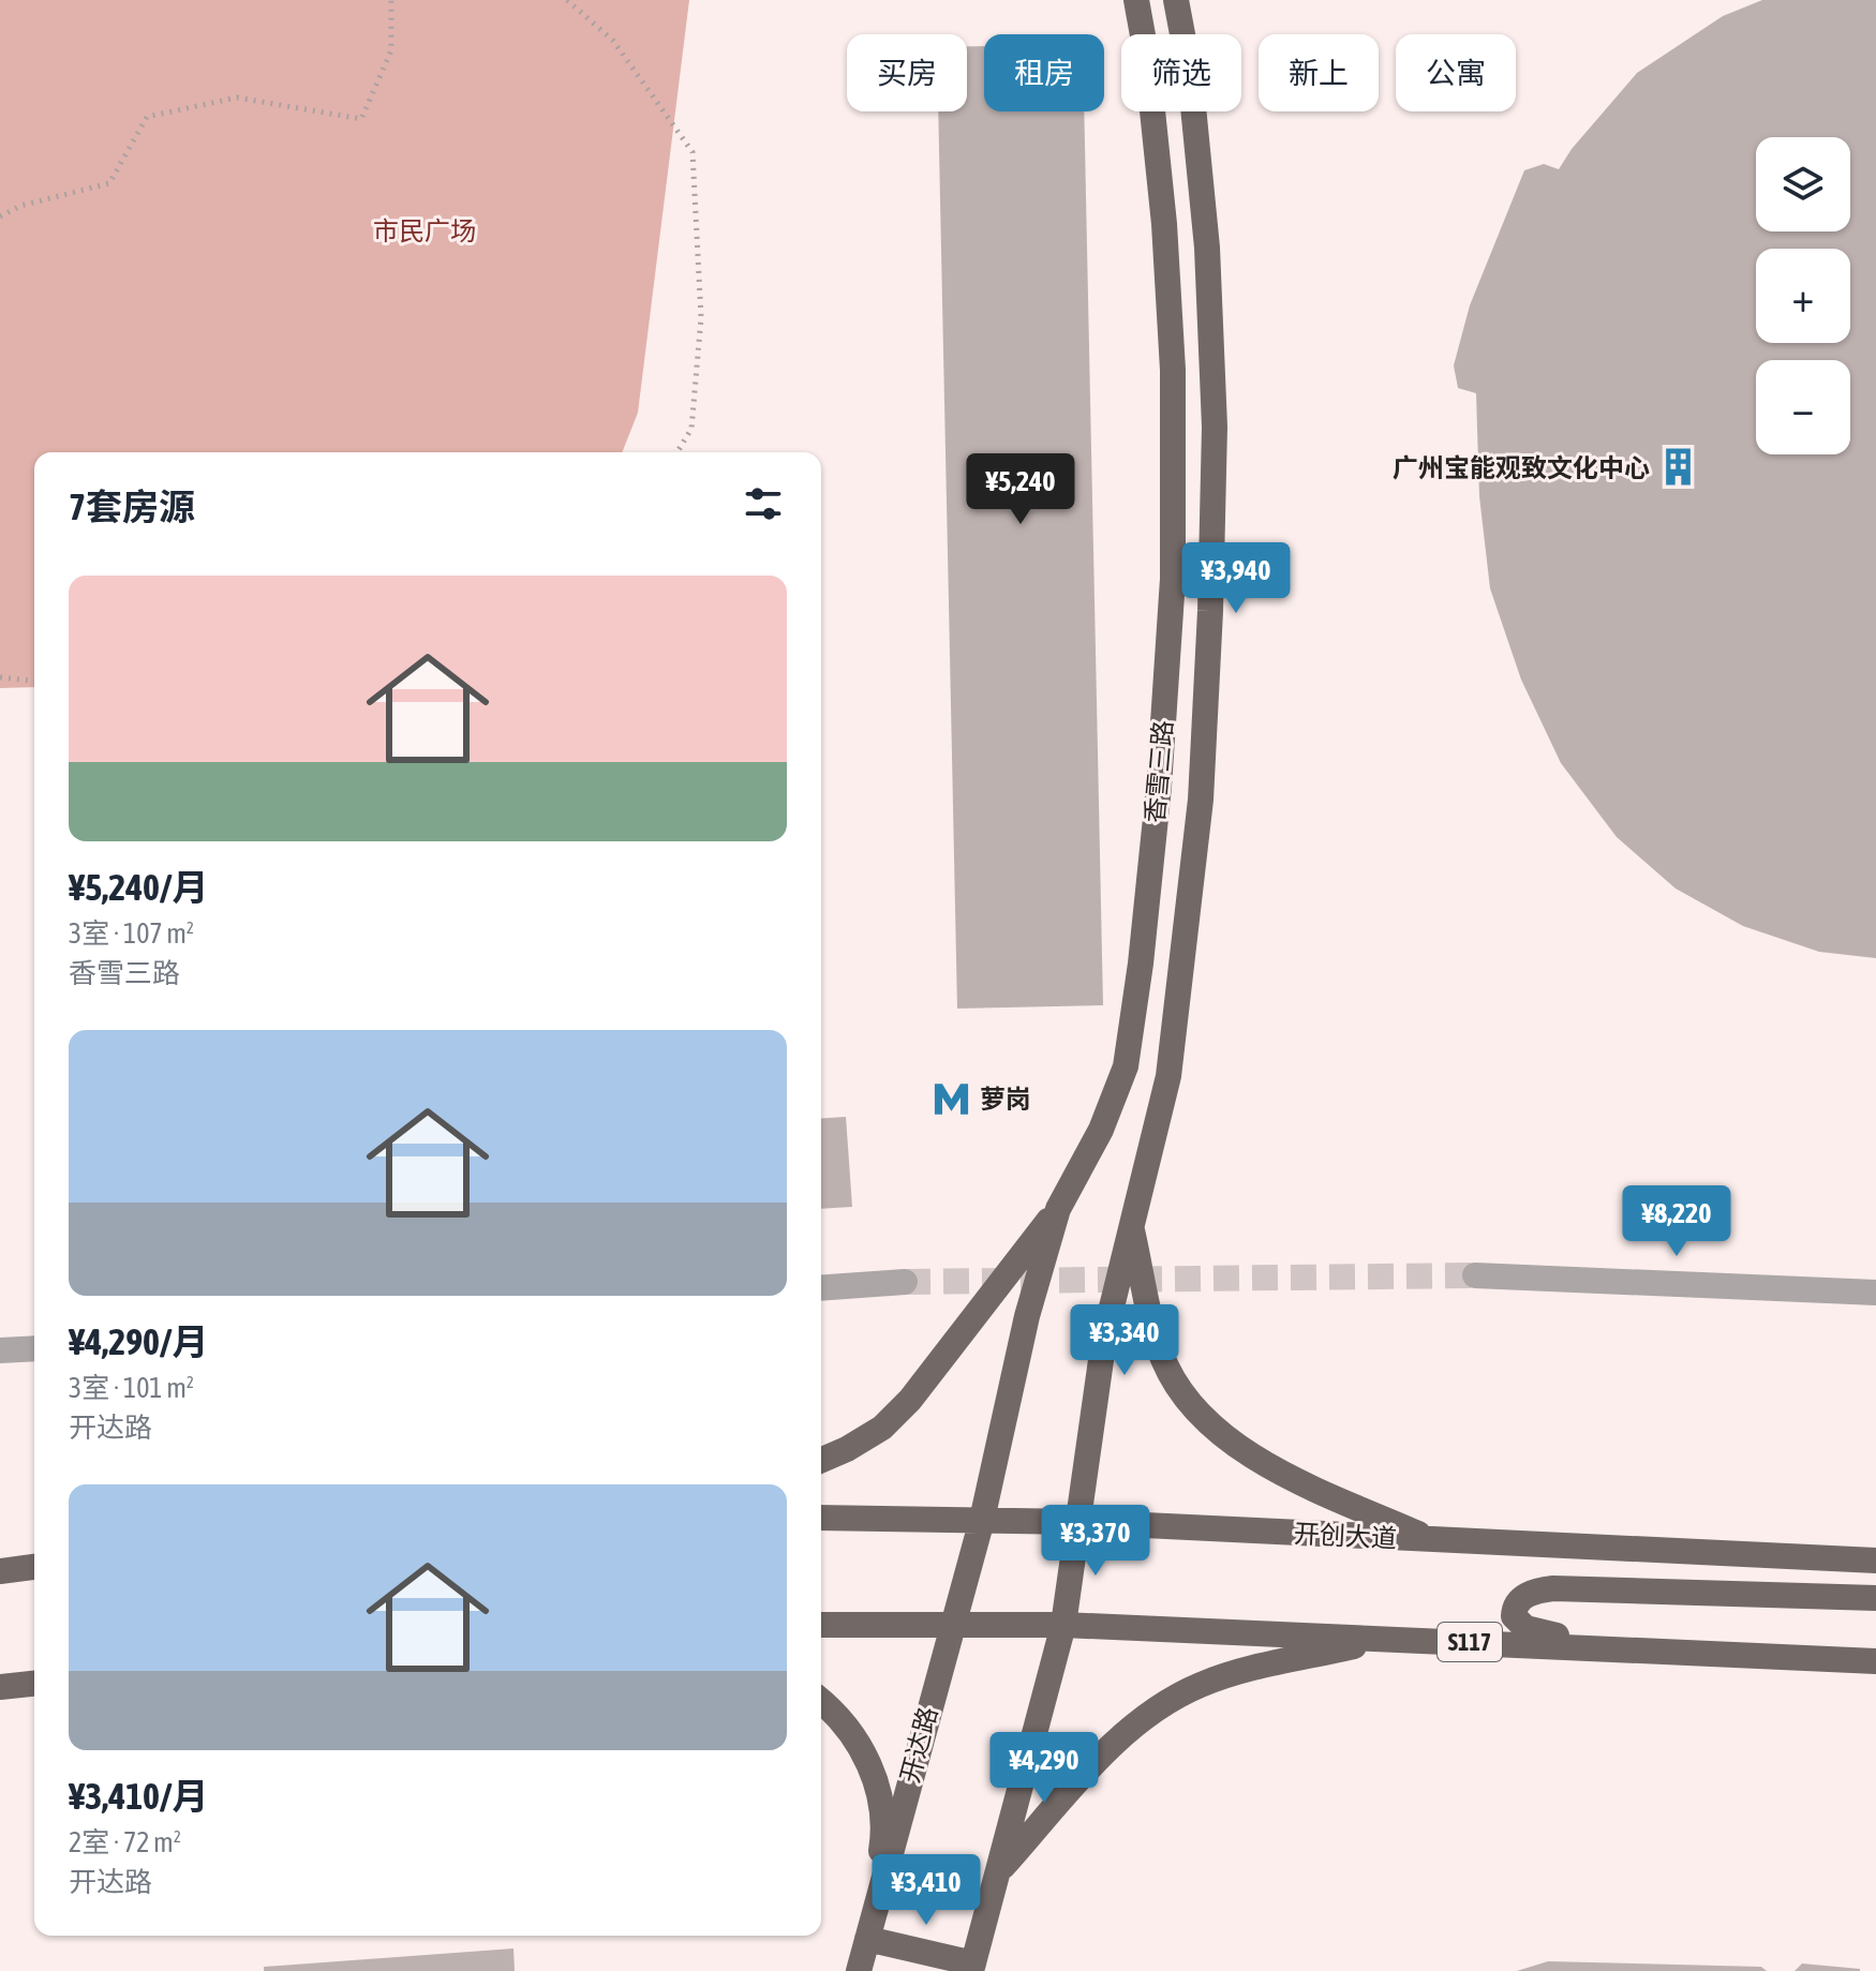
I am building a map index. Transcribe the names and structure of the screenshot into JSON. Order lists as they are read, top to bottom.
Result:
{
  "streets": {
    "main road": [
      "香雪三路",
      "开创大道",
      "S117",
      "开达路"
    ]
  },
  "crossings": [
    ["香雪三路", "开创大道"],
    ["香雪三路", "开达路"],
    ["开创大道", "开达路"],
    ["S117", "开达路"]
  ],
  "parks": ["市民广场"],
  "places": {
    "building": ["广州宝能观致文化中心"],
    "metro station": ["萝岗"]
  },
  "page": {
    "chip": [
      "买房",
      "租房",
      "筛选",
      "新上",
      "公寓"
    ],
    "map_buttons": ["+", "−"],
    "heading": "7套房源",
    "price": [
      "¥5,240",
      "¥3,940",
      "¥8,220",
      "¥3,340",
      "¥3,370",
      "¥4,290",
      "¥3,410"
    ],
    "list": [
      {
        "name": "¥5,240/月",
        "note": "3室 · 107 m² · 香雪三路"
      },
      {
        "name": "¥4,290/月",
        "note": "3室 · 101 m² · 开达路"
      },
      {
        "name": "¥3,410/月",
        "note": "2室 · 72 m² · 开达路"
      }
    ]
  }
}
